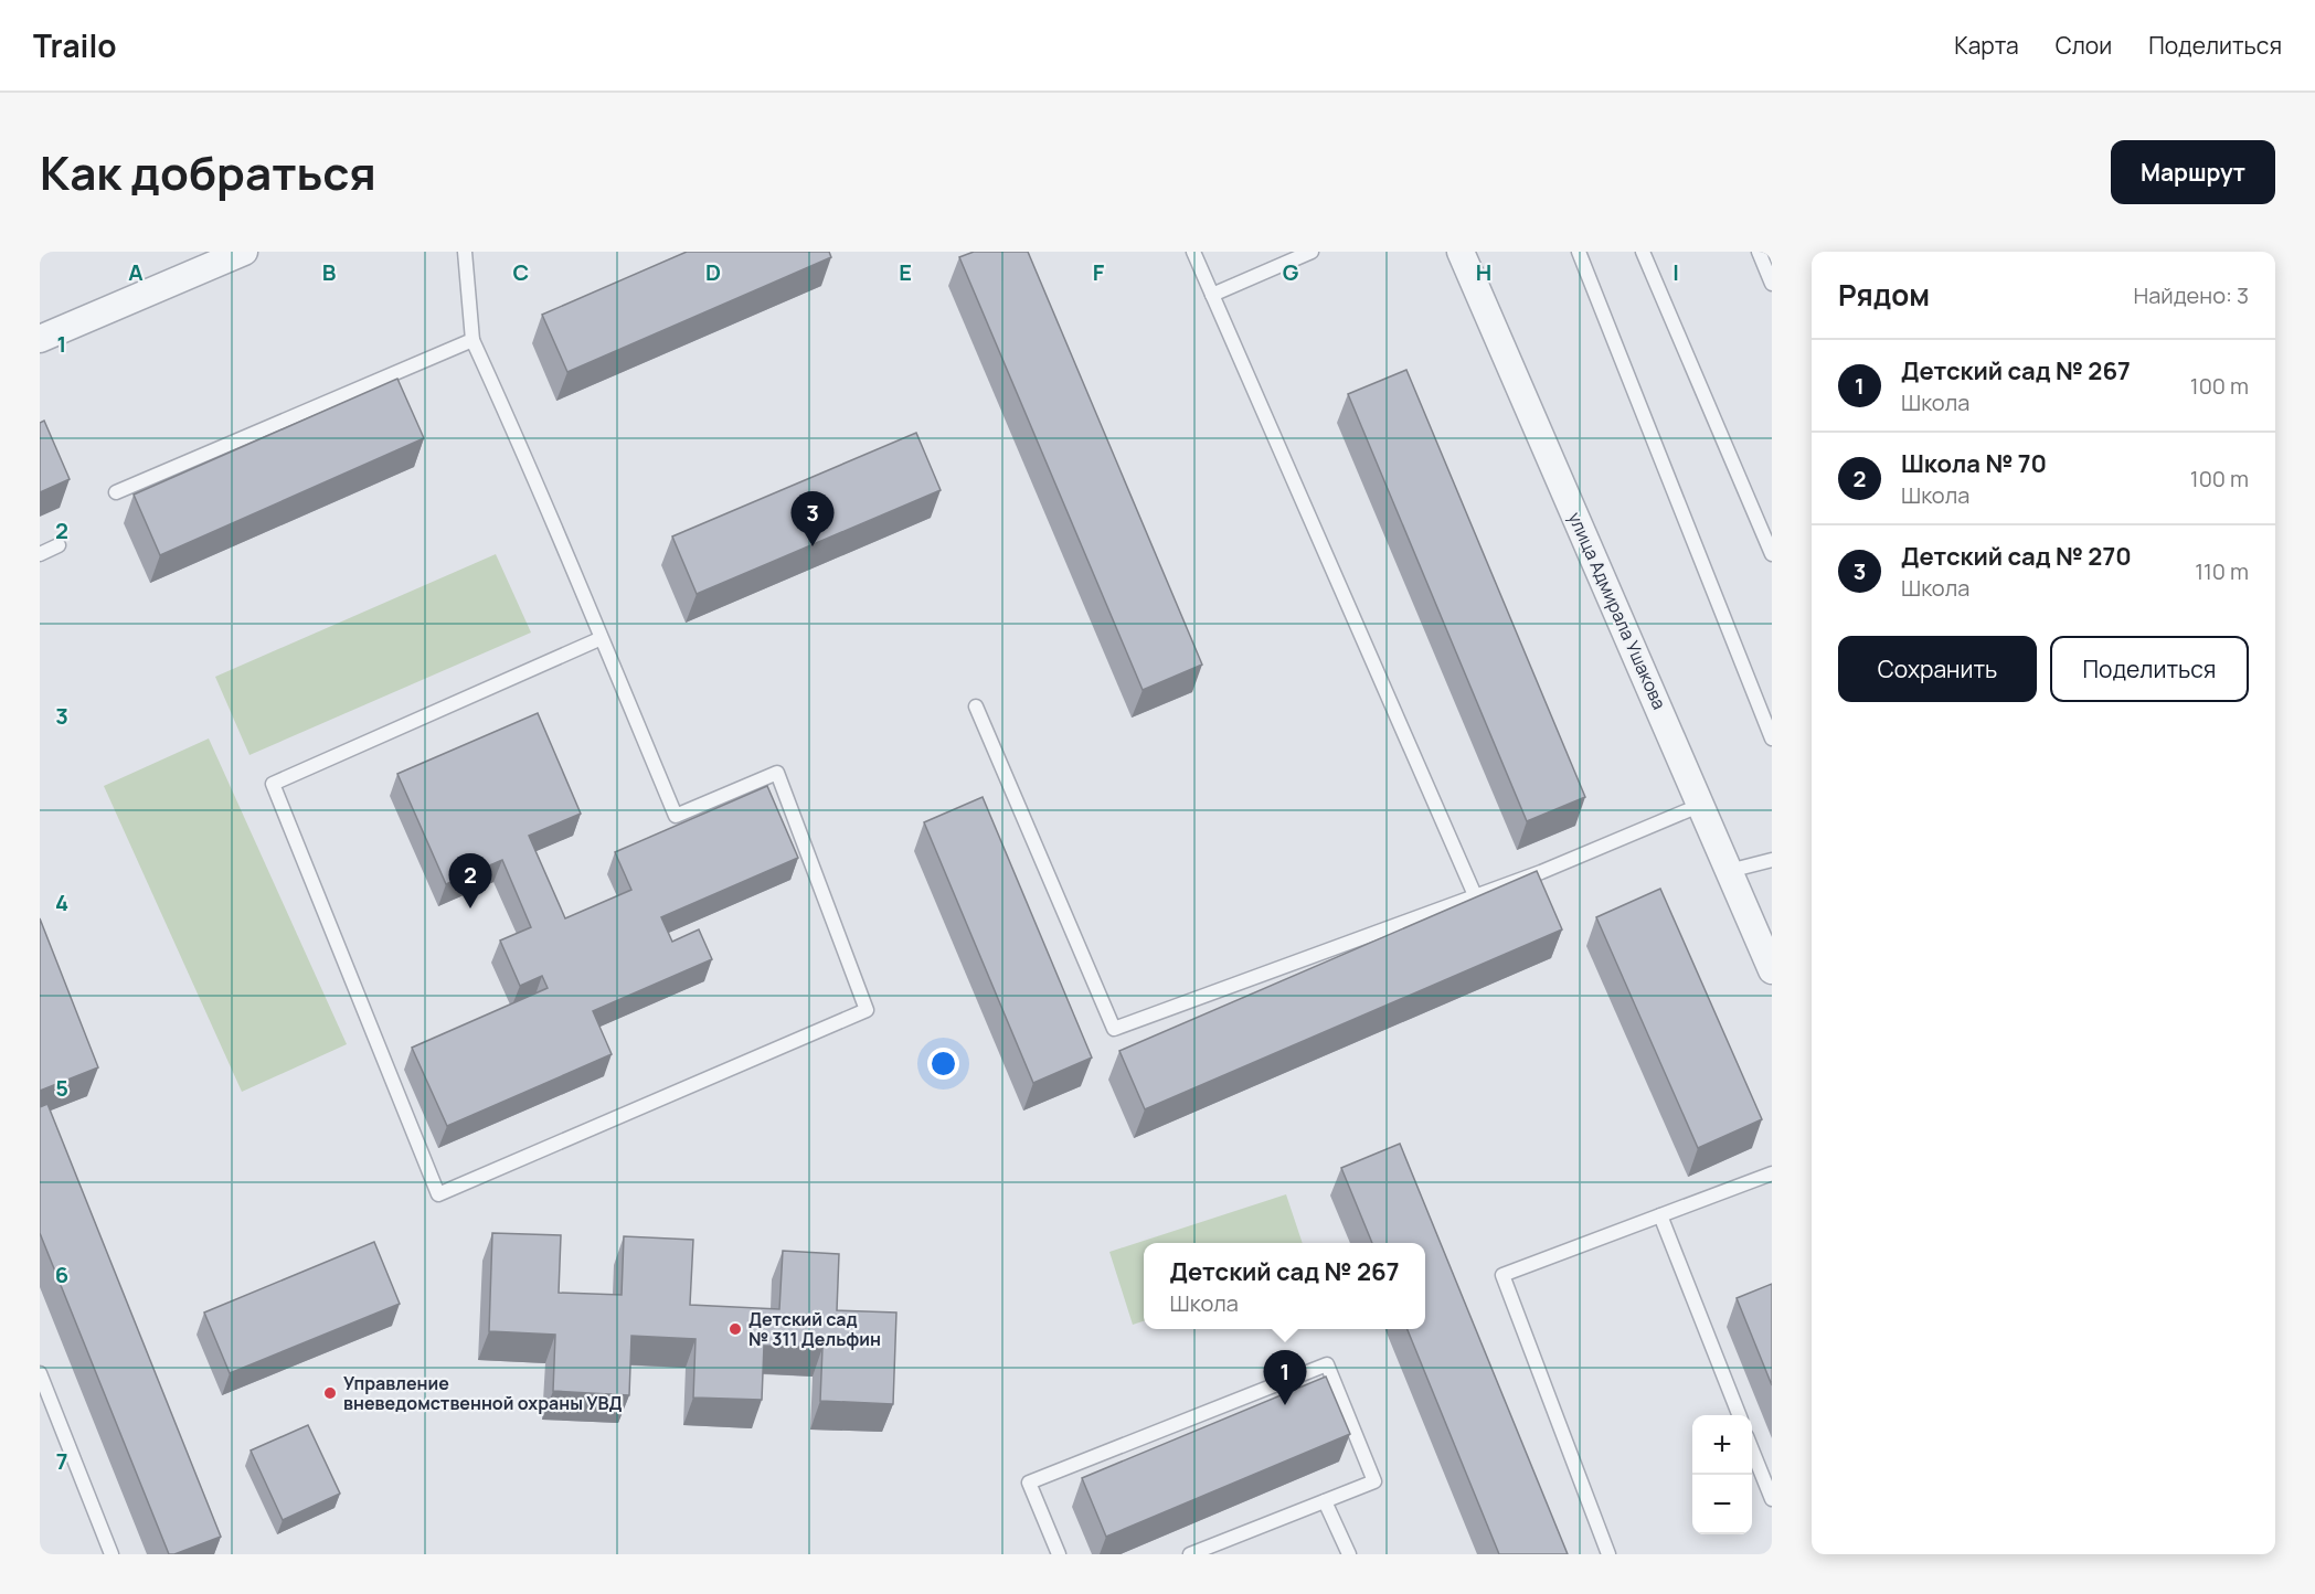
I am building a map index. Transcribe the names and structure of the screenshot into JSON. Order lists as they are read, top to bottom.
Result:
{
  "streets": {
    "street": ["улица Адмирала Ушакова"]
  },
  "places": ["Детский сад № 311 Дельфин", "Управление вневедомственной охраны УВД"],
  "page": {
    "header": "Trailo",
    "nav": ["Карта", "Слои", "Поделиться"],
    "title": "Как добраться",
    "buttons": [
      "Маршрут",
      ["Сохранить", "Поделиться"]
    ],
    "heading": ["Рядом", "Найдено: 3"],
    "list": [
      {
        "mark": "1",
        "name": "Детский сад № 267",
        "note": "Школа",
        "value": "100 m"
      },
      {
        "mark": "2",
        "name": "Школа № 70",
        "note": "Школа",
        "value": "100 m"
      },
      {
        "mark": "3",
        "name": "Детский сад № 270",
        "note": "Школа",
        "value": "110 m"
      }
    ],
    "pins": ["3", "2", "1"],
    "popup": ["Детский сад № 267", "Школа"],
    "map_buttons": ["+", "−"]
  },
  "grid": {
    "columns": [
      "A",
      "B",
      "C",
      "D",
      "E",
      "F",
      "G",
      "H",
      "I"
    ],
    "rows": [
      "1",
      "2",
      "3",
      "4",
      "5",
      "6",
      "7"
    ]
  }
}
